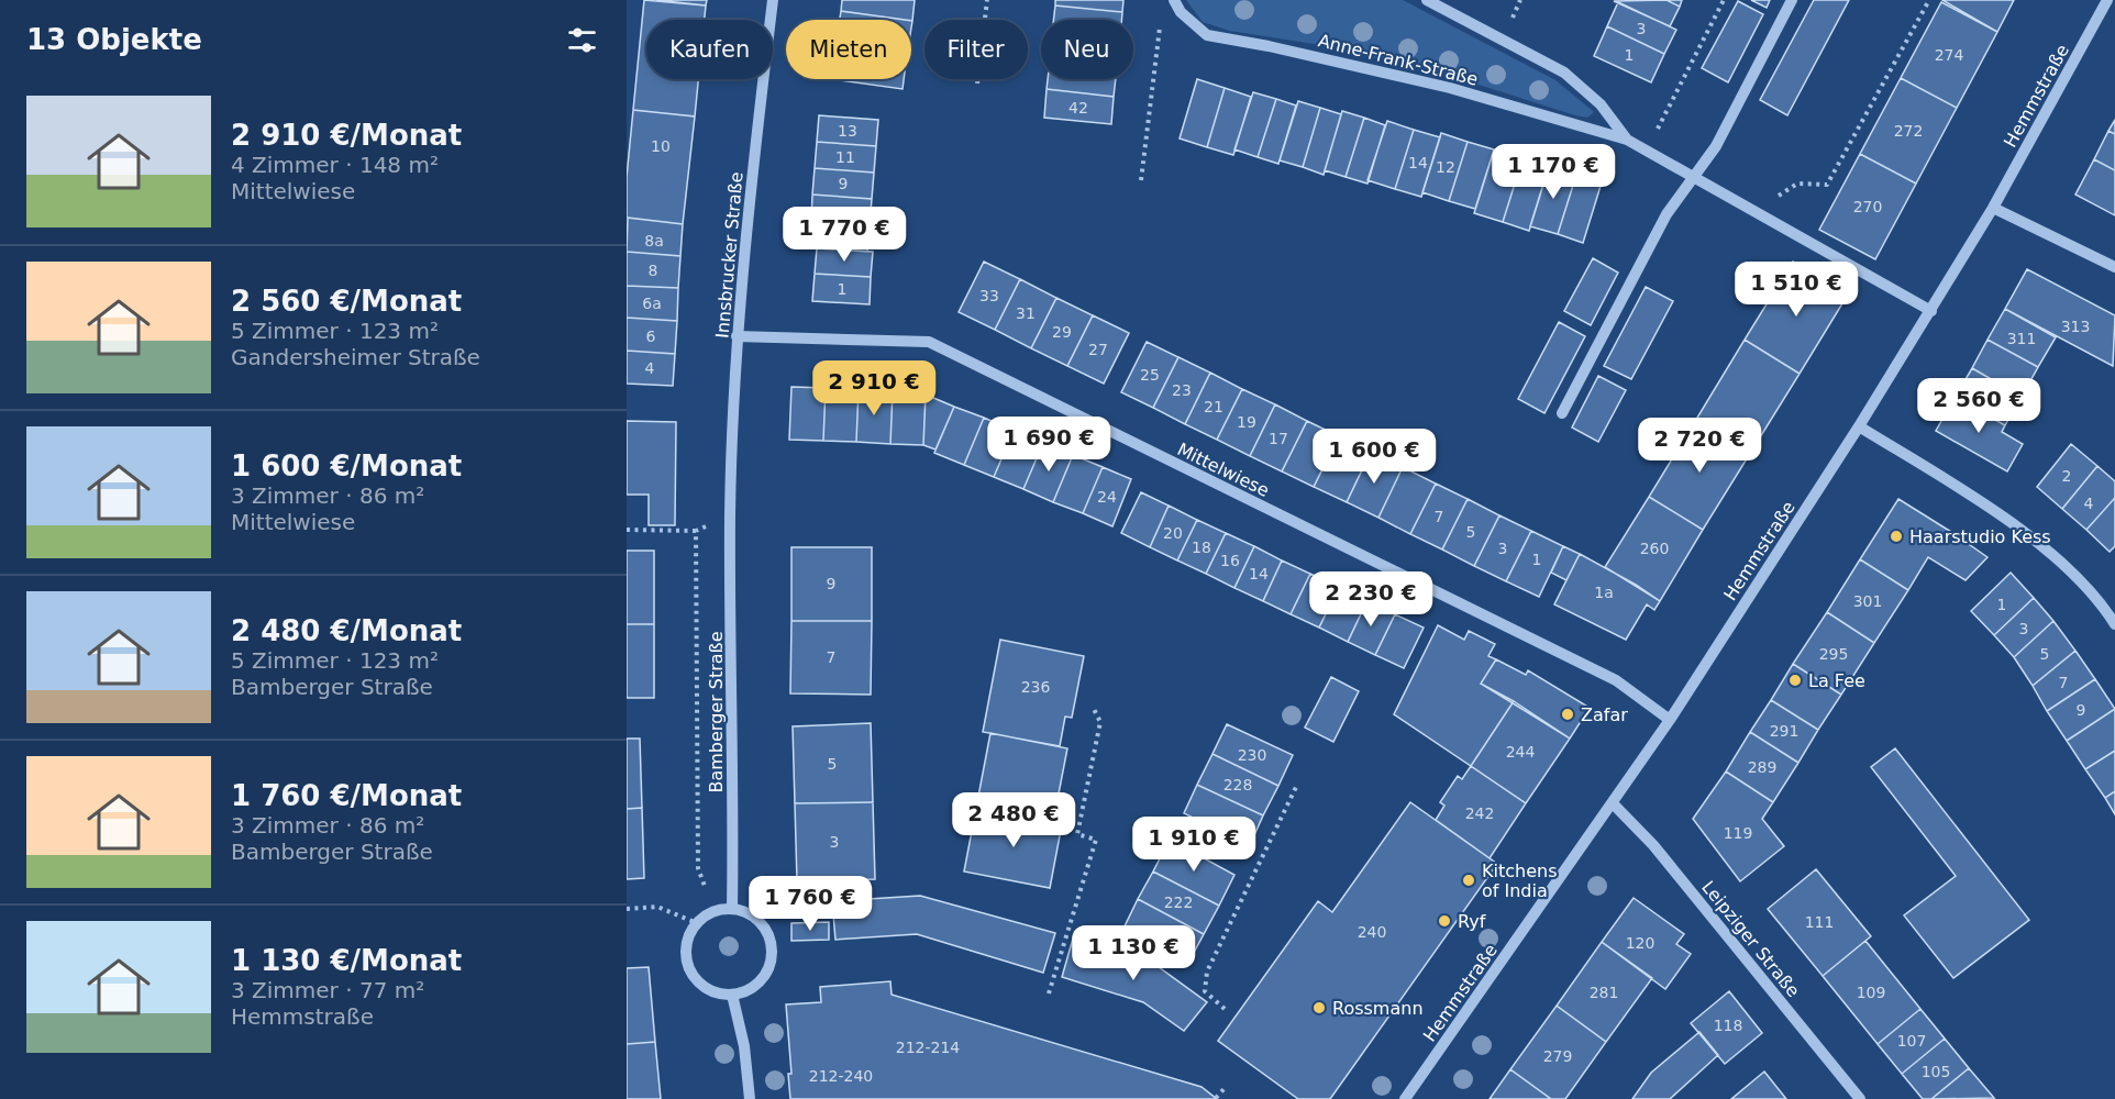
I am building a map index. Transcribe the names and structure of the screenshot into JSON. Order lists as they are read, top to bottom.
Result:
{
  "streets": {
    "street": [
      "Anne-Frank-Straße",
      "Hemmstraße",
      "Innsbrucker Straße",
      "Mittelwiese",
      "Bamberger Straße",
      "Leipziger Straße"
    ]
  },
  "crossings": [
    ["Anne-Frank-Straße", "Hemmstraße"],
    ["Hemmstraße", "Mittelwiese"],
    ["Hemmstraße", "Leipziger Straße"],
    ["Innsbrucker Straße", "Mittelwiese"],
    ["Innsbrucker Straße", "Bamberger Straße"]
  ],
  "places": [
    "Haarstudio Kess",
    "La Fee",
    "Zafar",
    "Kitchens of India",
    "Ryf",
    "Rossmann"
  ],
  "house_numbers": [
    "3",
    "1",
    "274",
    "42",
    "13",
    "272",
    "10",
    "11",
    "14",
    "12",
    "9",
    "270",
    "8a",
    "8",
    "1",
    "33",
    "6a",
    "31",
    "313",
    "29",
    "6",
    "311",
    "27",
    "4",
    "25",
    "23",
    "21",
    "19",
    "17",
    "2",
    "24",
    "4",
    "7",
    "5",
    "20",
    "18",
    "3",
    "260",
    "1",
    "16",
    "14",
    "9",
    "1a",
    "301",
    "1",
    "3",
    "295",
    "5",
    "7",
    "7",
    "236",
    "9",
    "291",
    "244",
    "230",
    "5",
    "289",
    "228",
    "242",
    "119",
    "3",
    "222",
    "111",
    "240",
    "120",
    "281",
    "109",
    "118",
    "107",
    "212-214",
    "279",
    "105",
    "212-240"
  ],
  "page": {
    "heading": "13 Objekte",
    "chip": [
      "Kaufen",
      "Mieten",
      "Filter",
      "Neu"
    ],
    "list": [
      {
        "name": "2 910 €/Monat",
        "note": "4 Zimmer · 148 m² · Mittelwiese"
      },
      {
        "name": "2 560 €/Monat",
        "note": "5 Zimmer · 123 m² · Gandersheimer Straße"
      },
      {
        "name": "1 600 €/Monat",
        "note": "3 Zimmer · 86 m² · Mittelwiese"
      },
      {
        "name": "2 480 €/Monat",
        "note": "5 Zimmer · 123 m² · Bamberger Straße"
      },
      {
        "name": "1 760 €/Monat",
        "note": "3 Zimmer · 86 m² · Bamberger Straße"
      },
      {
        "name": "1 130 €/Monat",
        "note": "3 Zimmer · 77 m² · Hemmstraße"
      }
    ],
    "price": [
      "1 170 €",
      "1 770 €",
      "1 510 €",
      "2 910 €",
      "2 560 €",
      "1 690 €",
      "2 720 €",
      "1 600 €",
      "2 230 €",
      "2 480 €",
      "1 910 €",
      "1 760 €",
      "1 130 €"
    ]
  }
}
